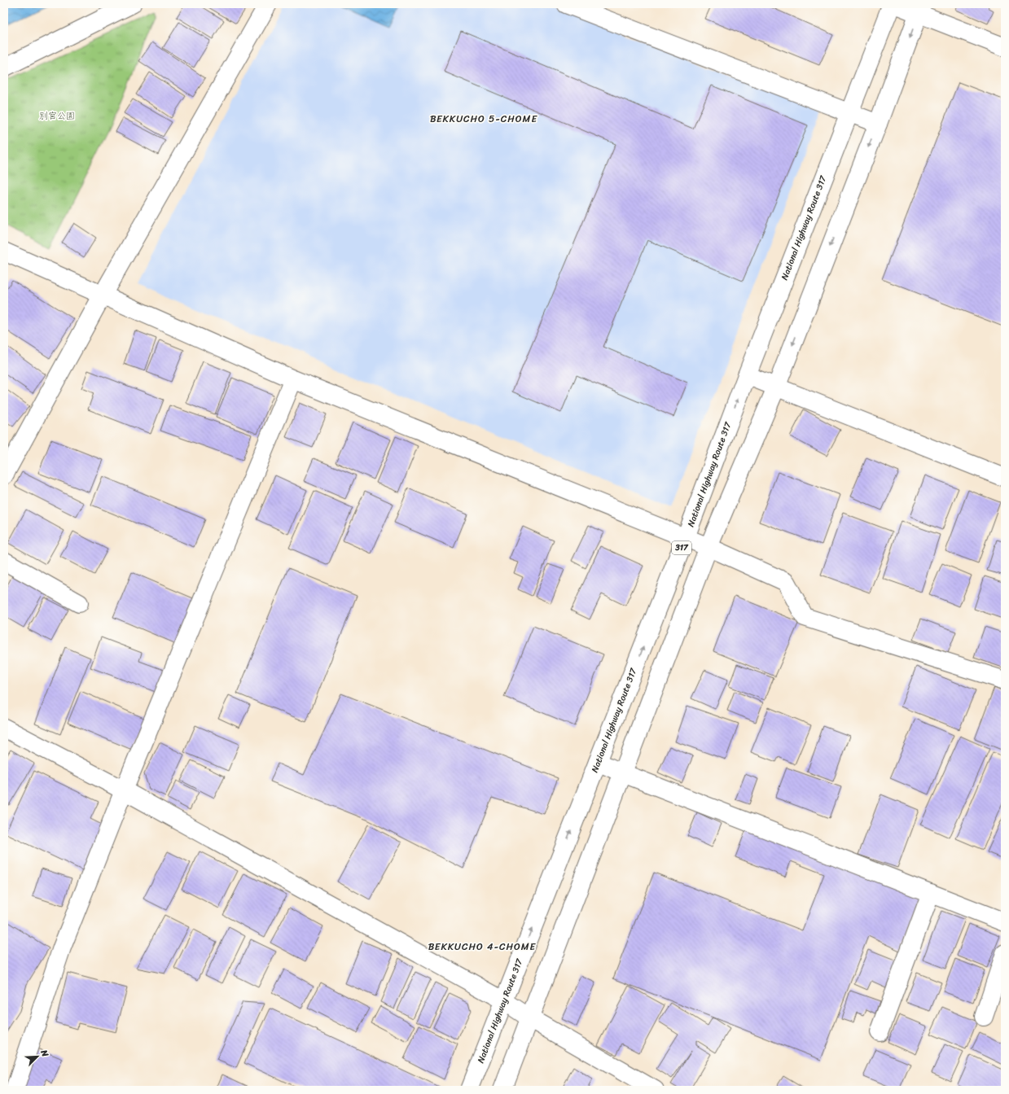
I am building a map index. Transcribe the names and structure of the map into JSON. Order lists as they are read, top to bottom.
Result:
{
  "streets": {
    "main road": ["National Highway Route 317", "317"]
  },
  "districts": ["BEKKUCHO 5-CHOME", "BEKKUCHO 4-CHOME"],
  "parks": ["別宮公園"],
  "north": "top right"
}
